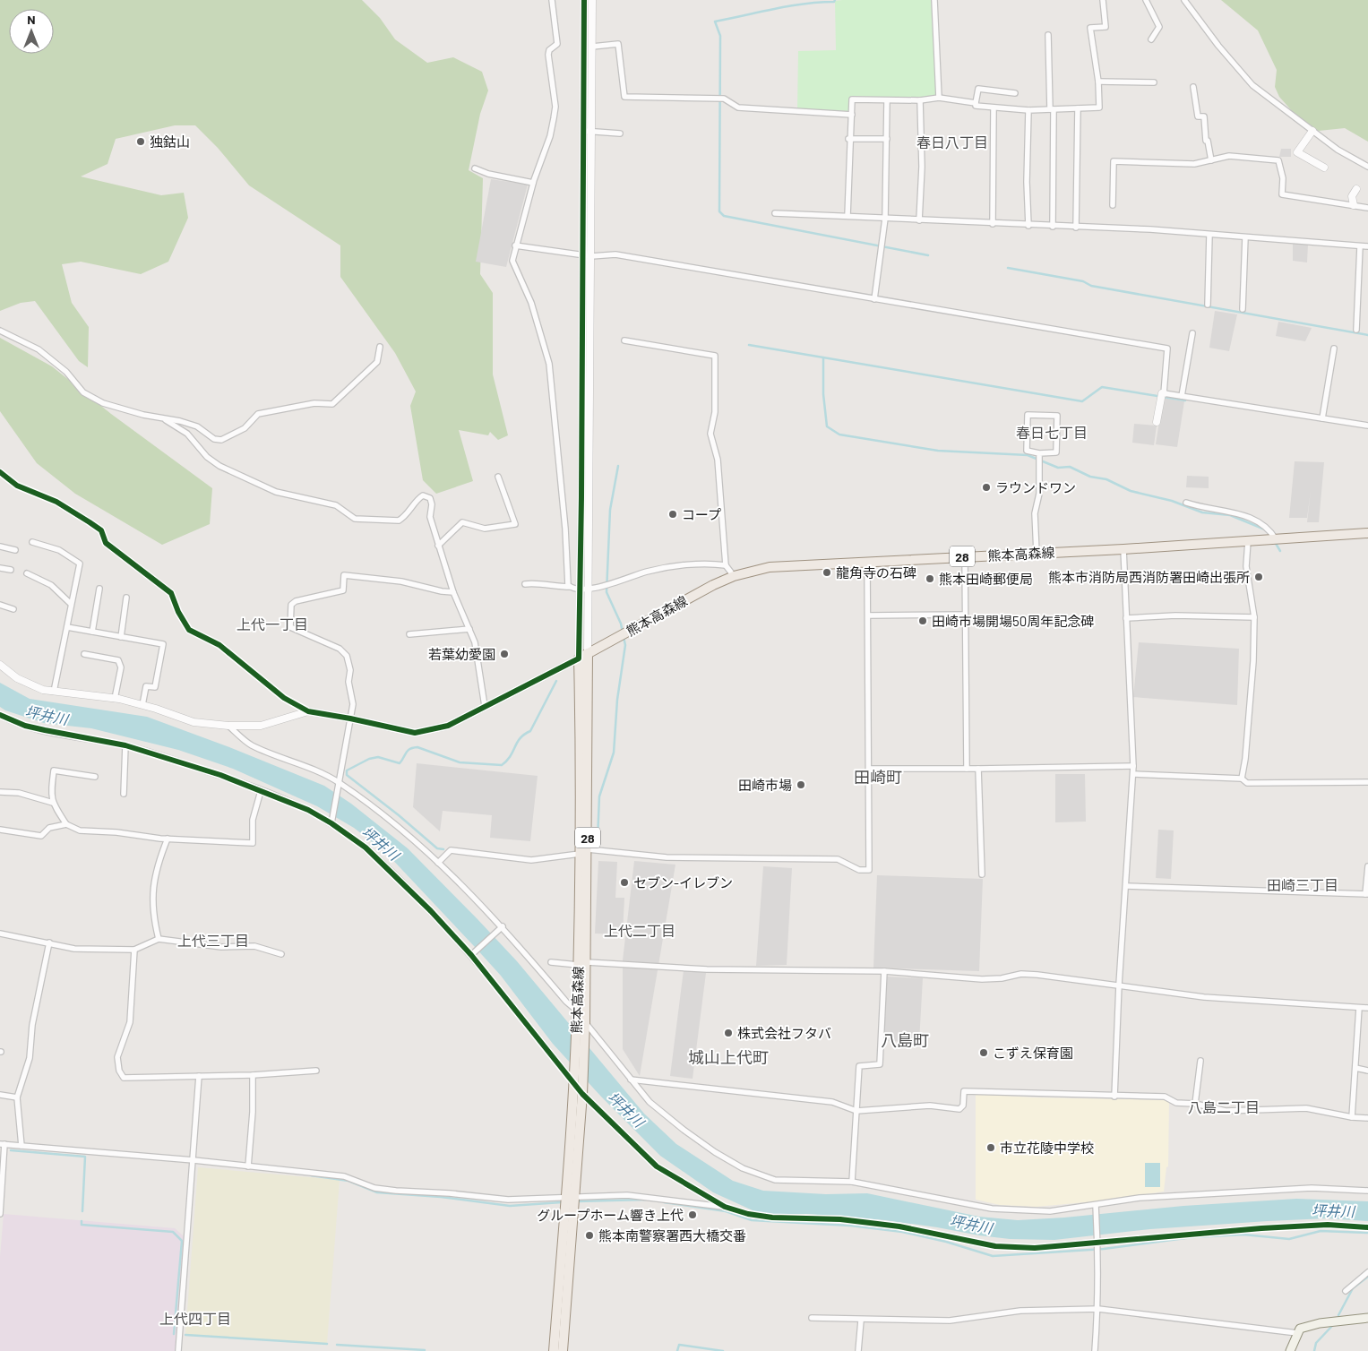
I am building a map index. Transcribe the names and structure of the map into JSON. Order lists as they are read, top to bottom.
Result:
{
  "streets": {
    "main road": ["熊本高森線", "28"]
  },
  "districts": [
    "春日八丁目",
    "春日七丁目",
    "上代一丁目",
    "田崎町",
    "田崎三丁目",
    "上代二丁目",
    "上代三丁目",
    "八島町",
    "城山上代町",
    "八島二丁目",
    "上代四丁目"
  ],
  "water": ["坪井川"],
  "places": [
    "独鈷山",
    "ラウンドワン",
    "コープ",
    "龍角寺の石碑",
    "熊本市消防局西消防署田崎出張所",
    "熊本田崎郵便局",
    "田崎市場開場50周年記念碑",
    "若葉幼愛園",
    "田崎市場",
    "セブン-イレブン",
    "株式会社フタバ",
    "こずえ保育園",
    "市立花陵中学校",
    "グループホーム響き上代",
    "熊本南警察署西大橋交番"
  ],
  "north": "top"
}
